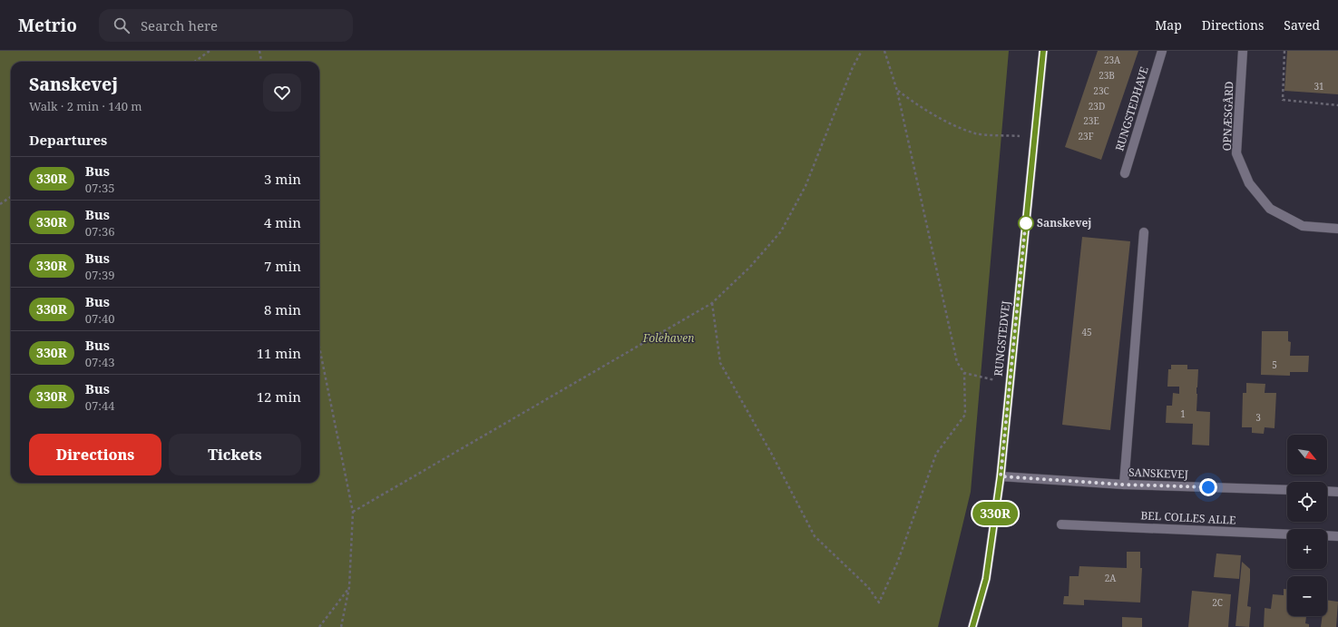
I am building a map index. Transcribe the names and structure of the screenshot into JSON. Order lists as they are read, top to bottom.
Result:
{
  "streets": {
    "street": [
      "RUNGSTEDHAVE",
      "OPNÆSGÅRD",
      "RUNGSTEDVEJ",
      "SANSKEVEJ",
      "BEL COLLES ALLE"
    ]
  },
  "crossings": [
    ["RUNGSTEDVEJ", "SANSKEVEJ"]
  ],
  "parks": ["Folehaven"],
  "places": ["Sanskevej"],
  "lines": ["bus line 330R"],
  "house_numbers": [
    "23A",
    "23B",
    "31",
    "23C",
    "23D",
    "23E",
    "23F",
    "45",
    "5",
    "1",
    "3",
    "2A",
    "2C"
  ],
  "north": "bottom right",
  "page": {
    "header": "Metrio",
    "search": "Search here",
    "nav": ["Map", "Directions", "Saved"],
    "on_map": "330R",
    "heading": [
      ["Sanskevej", "Walk · 2 min · 140 m"],
      "Departures"
    ],
    "list": [
      {
        "mark": "330R",
        "name": "Bus",
        "note": "07:35",
        "value": "3 min"
      },
      {
        "mark": "330R",
        "name": "Bus",
        "note": "07:36",
        "value": "4 min"
      },
      {
        "mark": "330R",
        "name": "Bus",
        "note": "07:39",
        "value": "7 min"
      },
      {
        "mark": "330R",
        "name": "Bus",
        "note": "07:40",
        "value": "8 min"
      },
      {
        "mark": "330R",
        "name": "Bus",
        "note": "07:43",
        "value": "11 min"
      },
      {
        "mark": "330R",
        "name": "Bus",
        "note": "07:44",
        "value": "12 min"
      }
    ],
    "buttons": ["Directions", "Tickets"],
    "map_buttons": ["+", "−"]
  }
}
